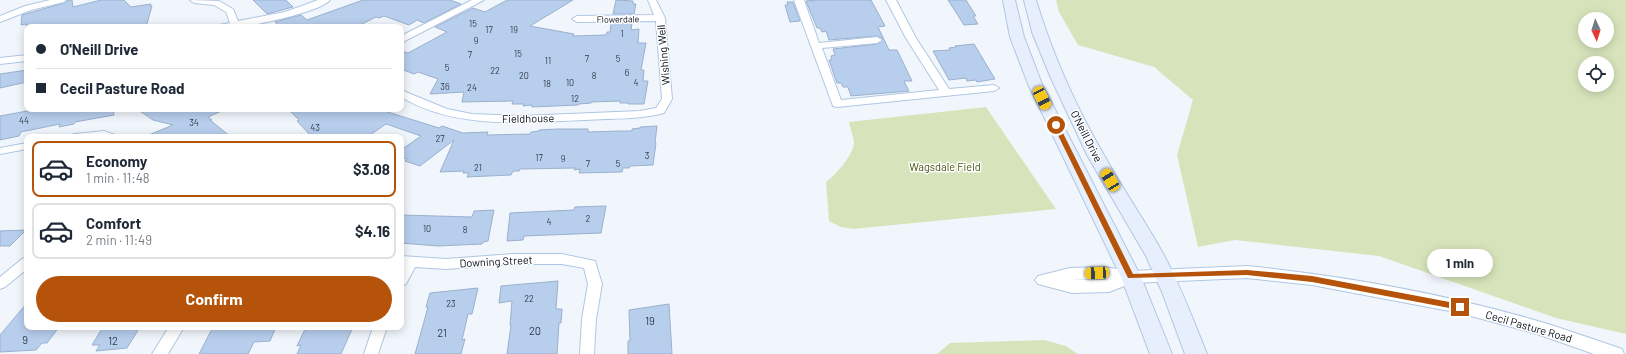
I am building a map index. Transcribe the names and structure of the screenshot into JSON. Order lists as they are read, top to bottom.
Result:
{
  "streets": {
    "main road": ["O'Neill Drive"],
    "street": [
      "Flowerdale",
      "Wishing Well",
      "Fieldhouse",
      "Downing Street",
      "Cecil Pasture Road"
    ]
  },
  "crossings": [
    ["Flowerdale", "Wishing Well"],
    ["Wishing Well", "Fieldhouse"],
    ["O'Neill Drive", "Cecil Pasture Road"]
  ],
  "parks": ["Wagsdale Field"],
  "house_numbers": [
    "15",
    "17",
    "19",
    "1",
    "9",
    "15",
    "7",
    "7",
    "5",
    "11",
    "5",
    "22",
    "6",
    "20",
    "8",
    "10",
    "4",
    "18",
    "36",
    "24",
    "12",
    "44",
    "34",
    "43",
    "27",
    "3",
    "17",
    "9",
    "7",
    "5",
    "21",
    "2",
    "4",
    "10",
    "8",
    "22",
    "23",
    "19",
    "20",
    "21",
    "9",
    "12"
  ],
  "north": "bottom",
  "page": {
    "banner": ["O'Neill Drive", "Cecil Pasture Road"],
    "list": [
      {
        "name": "Economy",
        "note": "1 min · 11:48",
        "value": "$3.08"
      },
      {
        "name": "Comfort",
        "note": "2 min · 11:49",
        "value": "$4.16"
      }
    ],
    "bubble": "1 min",
    "buttons": "Confirm"
  }
}
